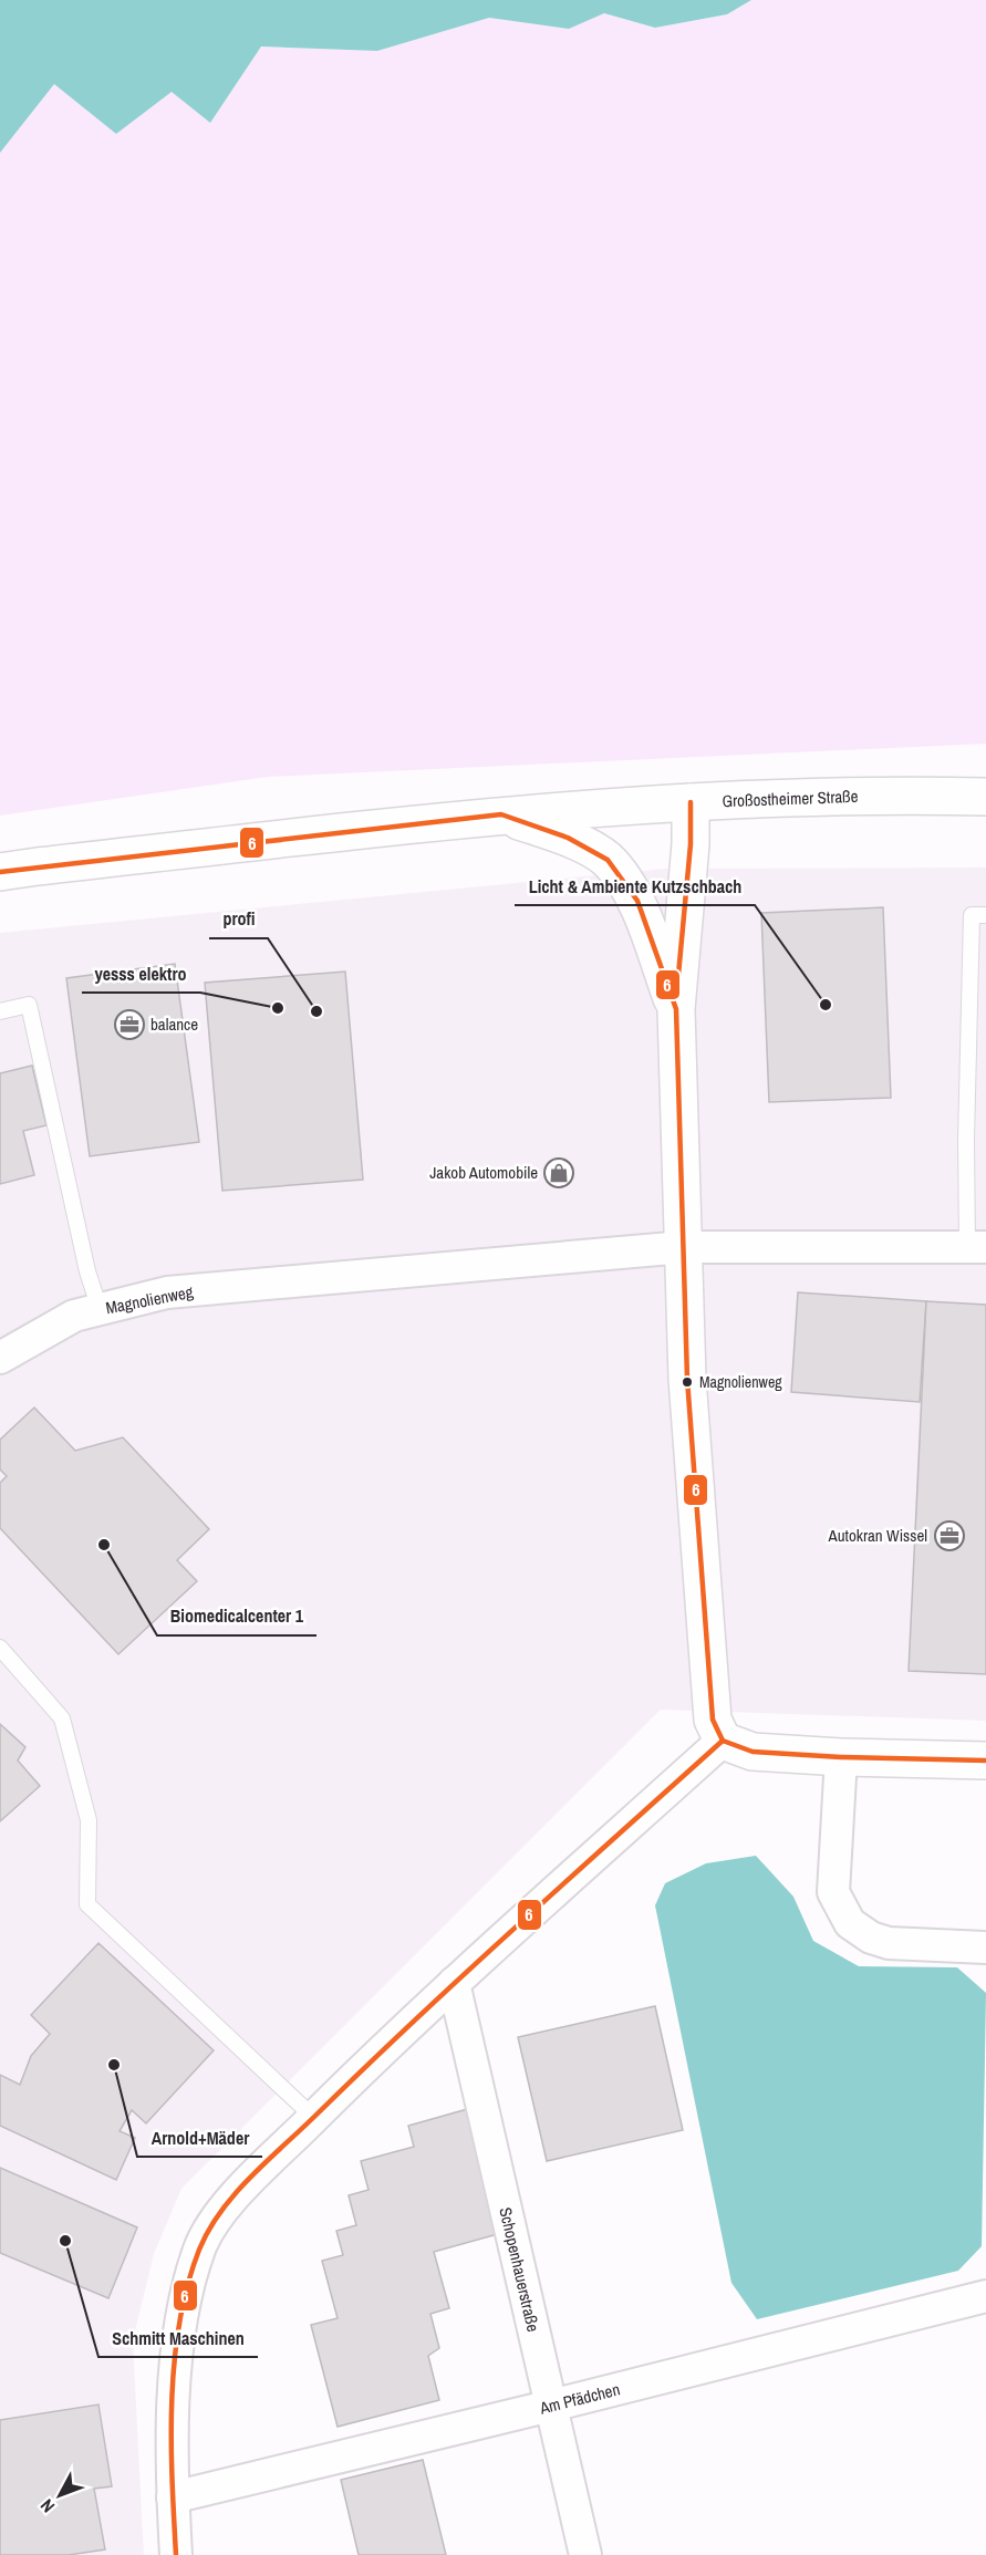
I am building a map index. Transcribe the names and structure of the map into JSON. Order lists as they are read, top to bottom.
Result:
{
  "streets": {
    "street": [
      "Großostheimer Straße",
      "Magnolienweg",
      "Schopenhauerstraße",
      "Am Pfädchen"
    ]
  },
  "crossings": [
    ["Schopenhauerstraße", "Am Pfädchen"]
  ],
  "places": {
    "other": [
      "Licht & Ambiente Kutzschbach",
      "yesss elektro",
      "profi",
      "Magnolienweg",
      "Biomedicalcenter 1",
      "Arnold+Mäder",
      "Schmitt Maschinen"
    ],
    "office": ["balance", "Autokran Wissel"],
    "shop": ["Jakob Automobile"]
  },
  "lines": ["transit line 6"],
  "north": "bottom left"
}
